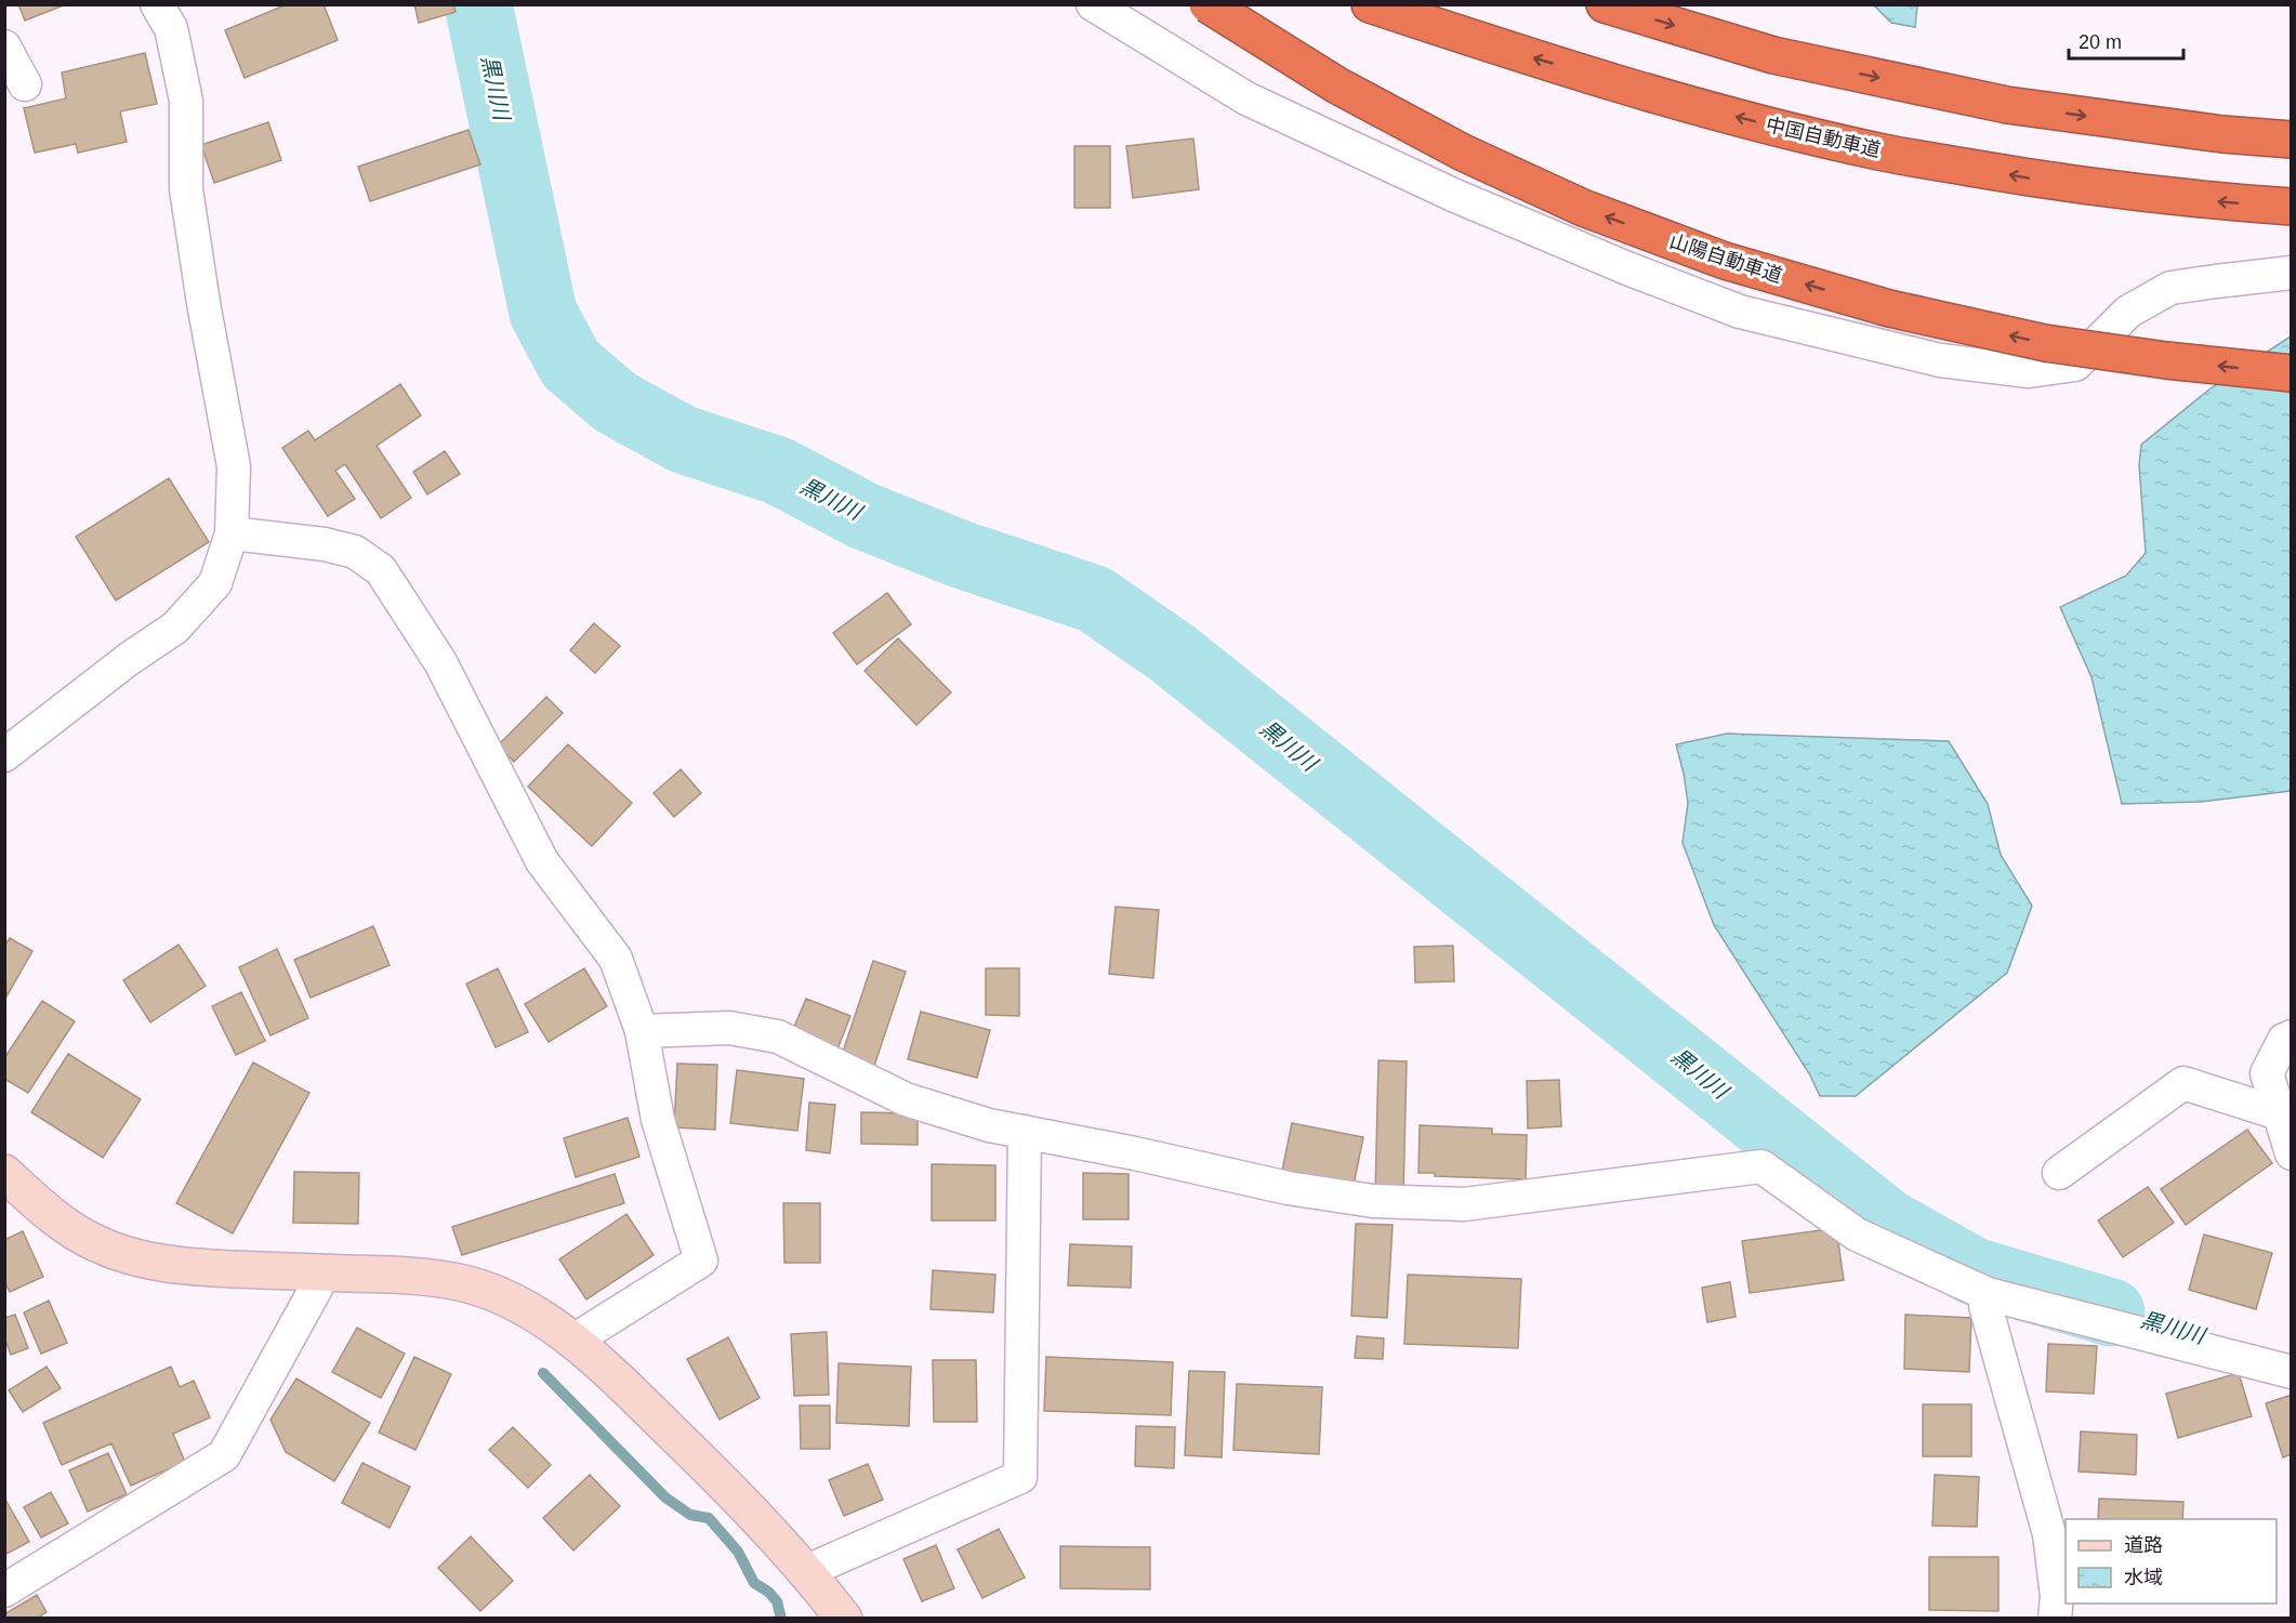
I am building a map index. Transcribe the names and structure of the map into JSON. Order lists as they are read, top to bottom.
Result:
{
  "streets": {
    "highway": ["中国自動車道", "山陽自動車道"]
  },
  "water": ["黒川川"],
  "legend": ["道路", "水域"],
  "scale_bar": "20 m"
}
